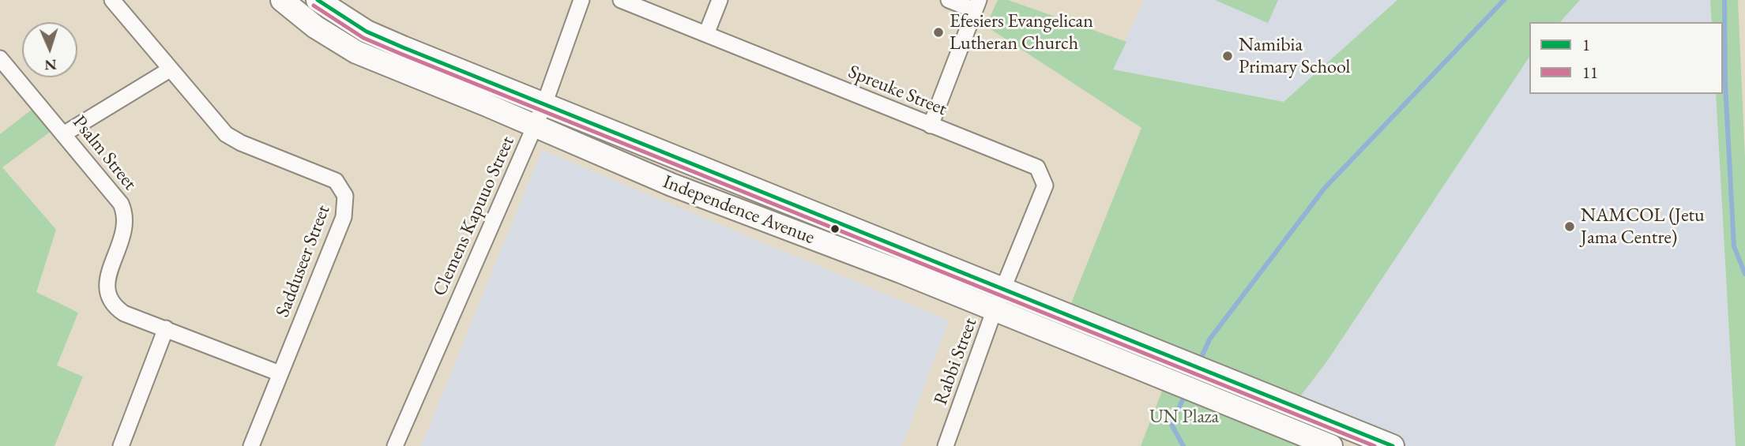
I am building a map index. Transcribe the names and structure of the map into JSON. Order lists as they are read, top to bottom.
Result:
{
  "streets": {
    "main road": ["Independence Avenue"],
    "street": [
      "Spreuke Street",
      "Psalm Street",
      "Clemens Kapuuo Street",
      "Sadduseer Street",
      "Rabbi Street"
    ]
  },
  "crossings": [
    ["Spreuke Street", "Independence Avenue"],
    ["Spreuke Street", "Rabbi Street"],
    ["Psalm Street", "Sadduseer Street"],
    ["Independence Avenue", "Clemens Kapuuo Street"],
    ["Independence Avenue", "Rabbi Street"]
  ],
  "parks": ["UN Plaza"],
  "places": ["Efesiers Evangelican Lutheran Church", "Namibia Primary School", "NAMCOL (Jetu Jama Centre)"],
  "lines": ["transit line 1", "transit line 11"],
  "legend": ["1", "11"],
  "north": "bottom"
}
